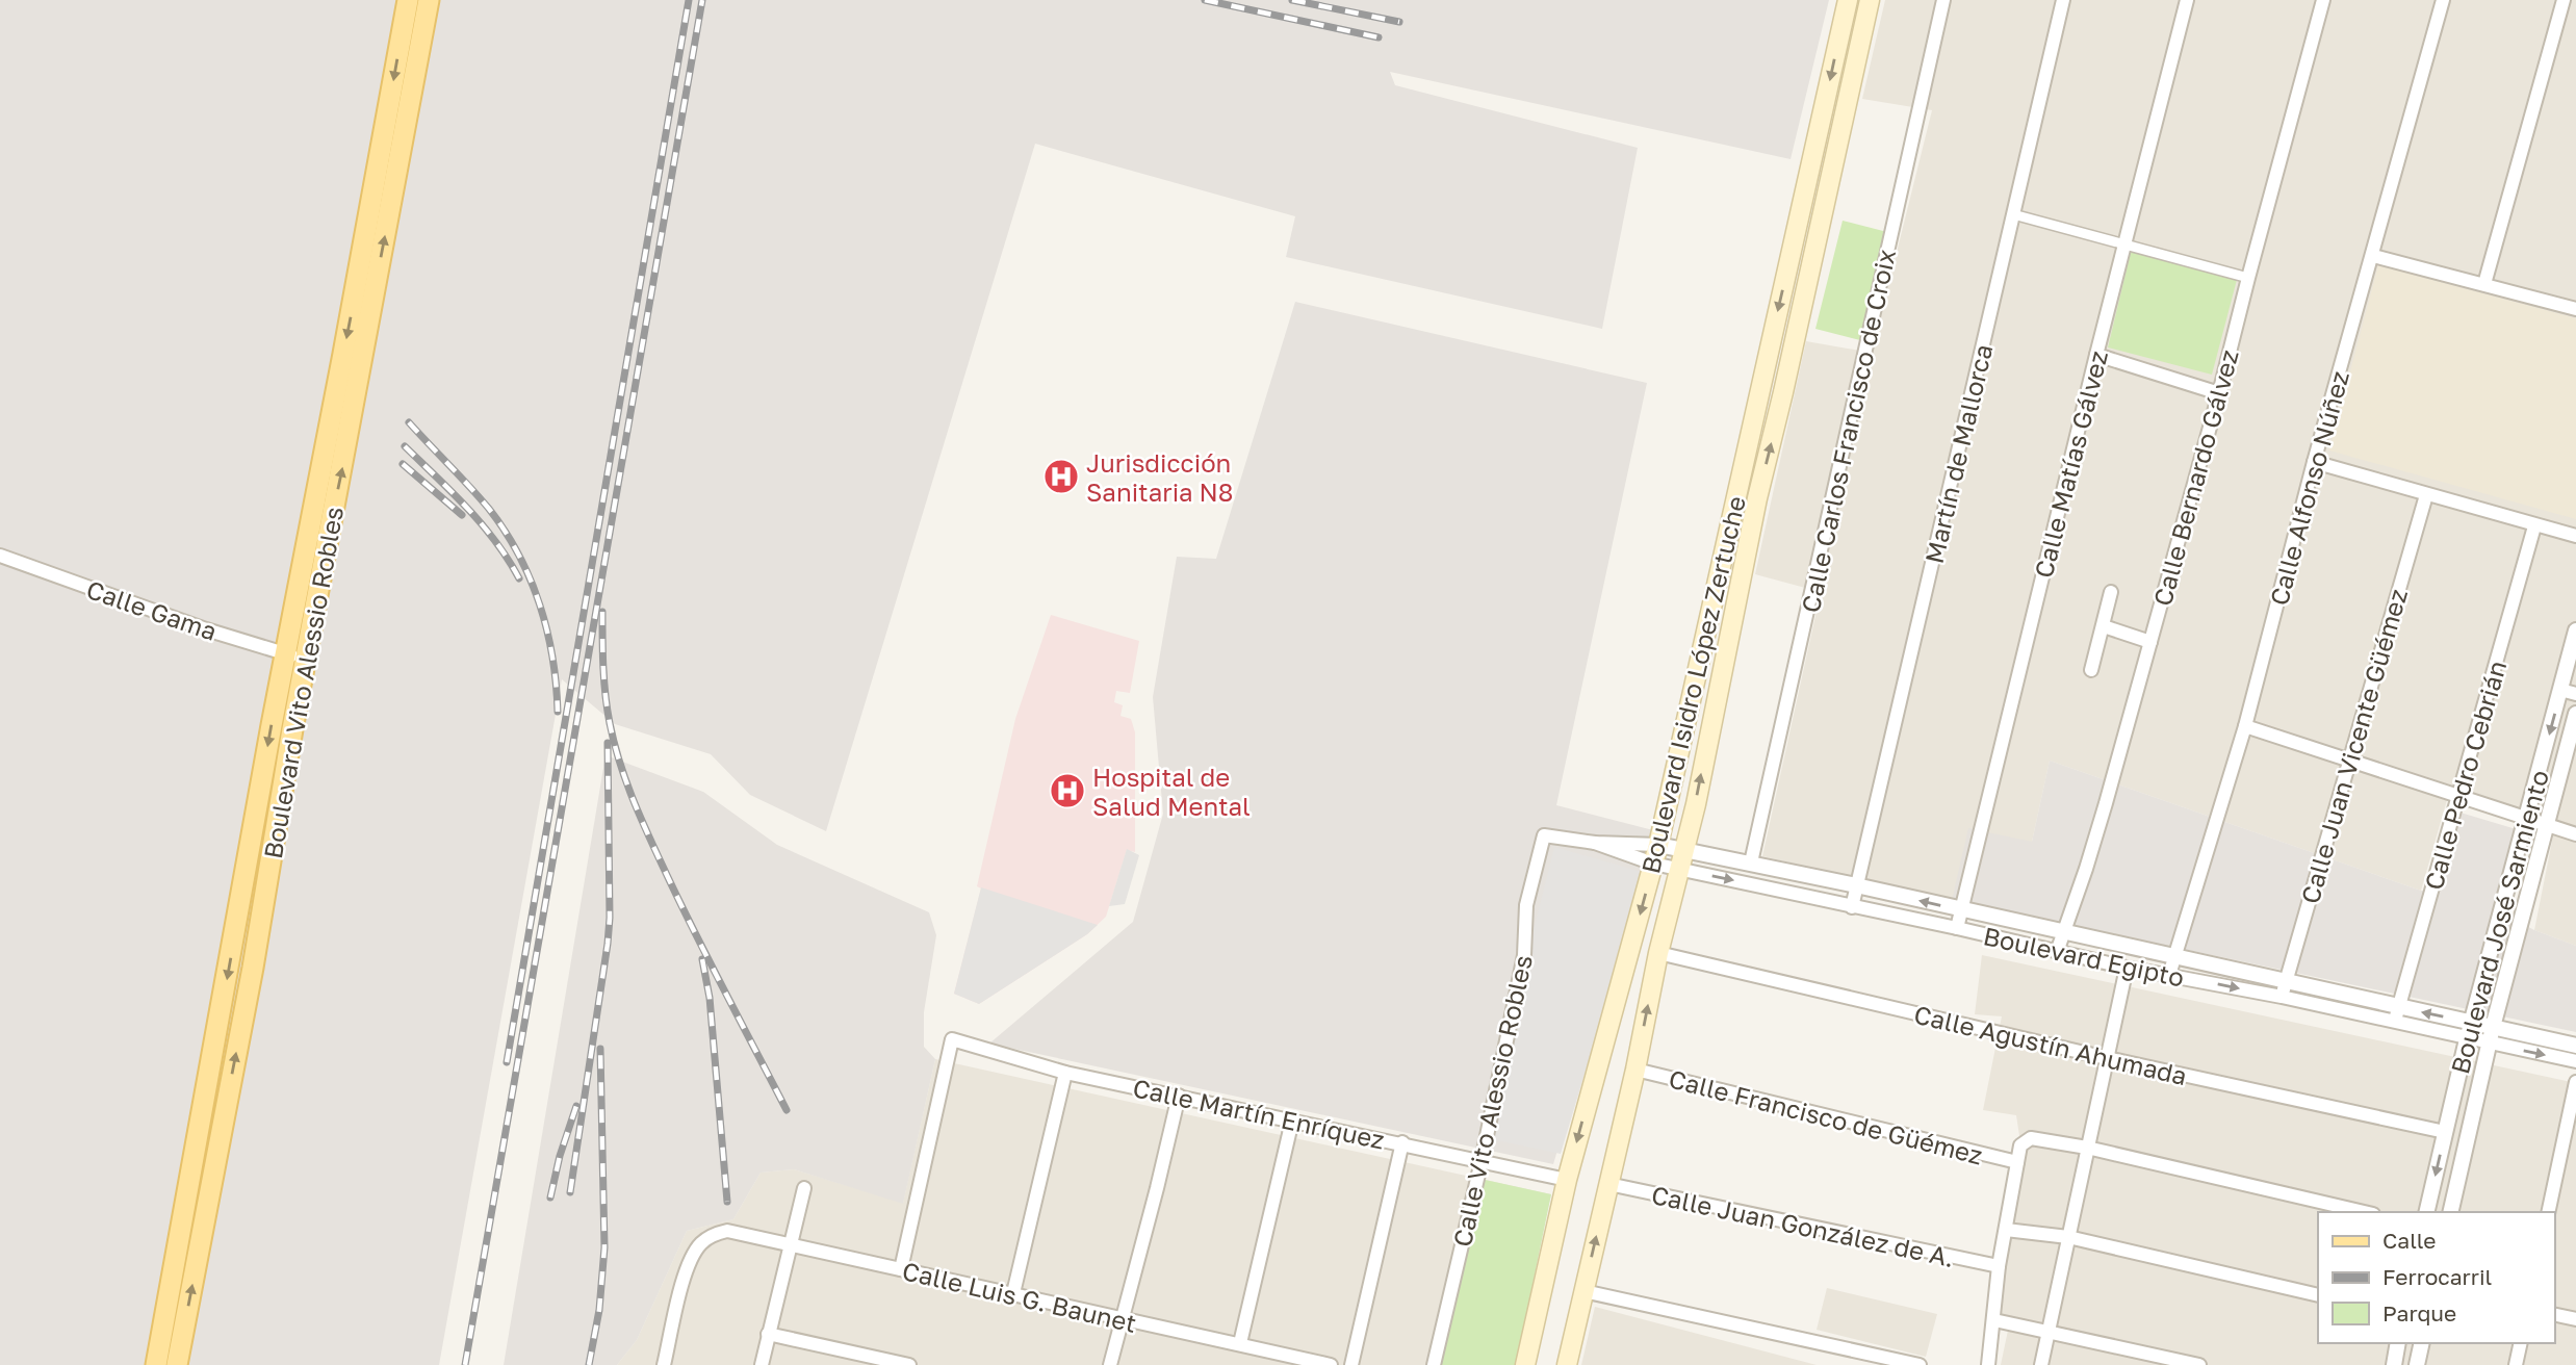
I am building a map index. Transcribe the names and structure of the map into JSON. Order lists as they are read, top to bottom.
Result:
{
  "streets": {
    "main road": ["Boulevard Vito Alessio Robles", "Boulevard Isidro López Zertuche"],
    "street": [
      "Calle Carlos Francisco de Croix",
      "Martín de Mallorca",
      "Calle Matías Gálvez",
      "Calle Bernardo Gálvez",
      "Calle Alfonso Núñez",
      "Calle Gama",
      "Calle Juan Vicente Güémez",
      "Calle Pedro Cebrián",
      "Boulevard José Sarmiento",
      "Boulevard Egipto",
      "Calle Agustín Ahumada",
      "Calle Vito Alessio Robles",
      "Calle Martín Enríquez",
      "Calle Francisco de Güémez",
      "Calle Juan González de A.",
      "Calle Luis G. Baunet"
    ]
  },
  "crossings": [
    ["Calle Carlos Francisco de Croix", "Boulevard Egipto"],
    ["Martín de Mallorca", "Boulevard Egipto"],
    ["Calle Matías Gálvez", "Boulevard Egipto"],
    ["Calle Bernardo Gálvez", "Boulevard Egipto"],
    ["Calle Alfonso Núñez", "Boulevard Egipto"],
    ["Calle Gama", "Boulevard Vito Alessio Robles"],
    ["Boulevard Isidro López Zertuche", "Boulevard Egipto"],
    ["Boulevard Isidro López Zertuche", "Calle Agustín Ahumada"],
    ["Boulevard Isidro López Zertuche", "Calle Martín Enríquez"],
    ["Boulevard Isidro López Zertuche", "Calle Francisco de Güémez"],
    ["Boulevard Isidro López Zertuche", "Calle Juan González de A."],
    ["Calle Juan Vicente Güémez", "Boulevard Egipto"],
    ["Calle Pedro Cebrián", "Boulevard Egipto"],
    ["Boulevard José Sarmiento", "Boulevard Egipto"],
    ["Boulevard José Sarmiento", "Calle Agustín Ahumada"],
    ["Boulevard Egipto", "Calle Vito Alessio Robles"],
    ["Calle Vito Alessio Robles", "Calle Martín Enríquez"],
    ["Calle Martín Enríquez", "Calle Luis G. Baunet"]
  ],
  "places": {
    "hospital": ["Jurisdicción Sanitaria N8", "Hospital de Salud Mental"]
  },
  "legend": ["Calle", "Ferrocarril", "Parque"]
}
